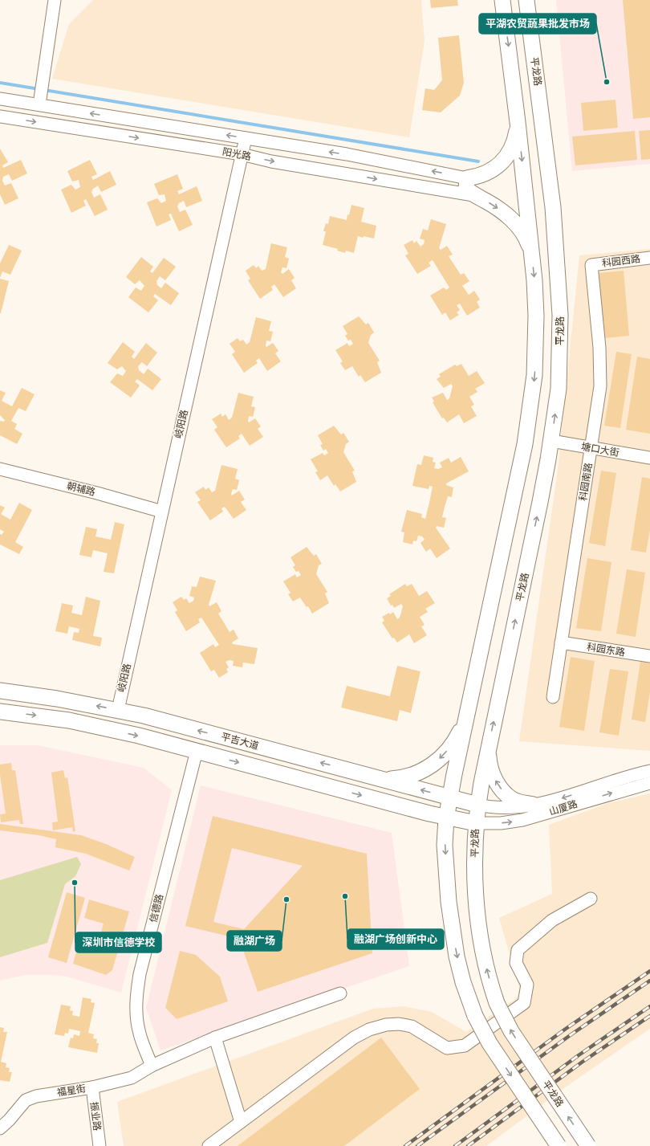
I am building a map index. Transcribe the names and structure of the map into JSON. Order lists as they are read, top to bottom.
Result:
{
  "streets": {
    "main road": ["平龙路", "平吉大道"],
    "street": [
      "阳光路",
      "科园西路",
      "岐阳路",
      "塘口大街",
      "科园南路",
      "朝辅路",
      "科园东路",
      "山厦路",
      "信德路",
      "福星街",
      "振业路"
    ]
  },
  "crossings": [
    ["平龙路", "塘口大街"],
    ["平龙路", "平吉大道"],
    ["平龙路", "山厦路"],
    ["阳光路", "岐阳路"],
    ["科园西路", "科园南路"],
    ["岐阳路", "朝辅路"],
    ["岐阳路", "平吉大道"],
    ["塘口大街", "科园南路"],
    ["科园南路", "科园东路"],
    ["平吉大道", "山厦路"],
    ["信德路", "福星街"],
    ["福星街", "振业路"]
  ],
  "places": [
    "平湖农贸蔬果批发市场",
    "深圳市信德学校",
    "融湖广场创新中心",
    "融湖广场"
  ]
}
